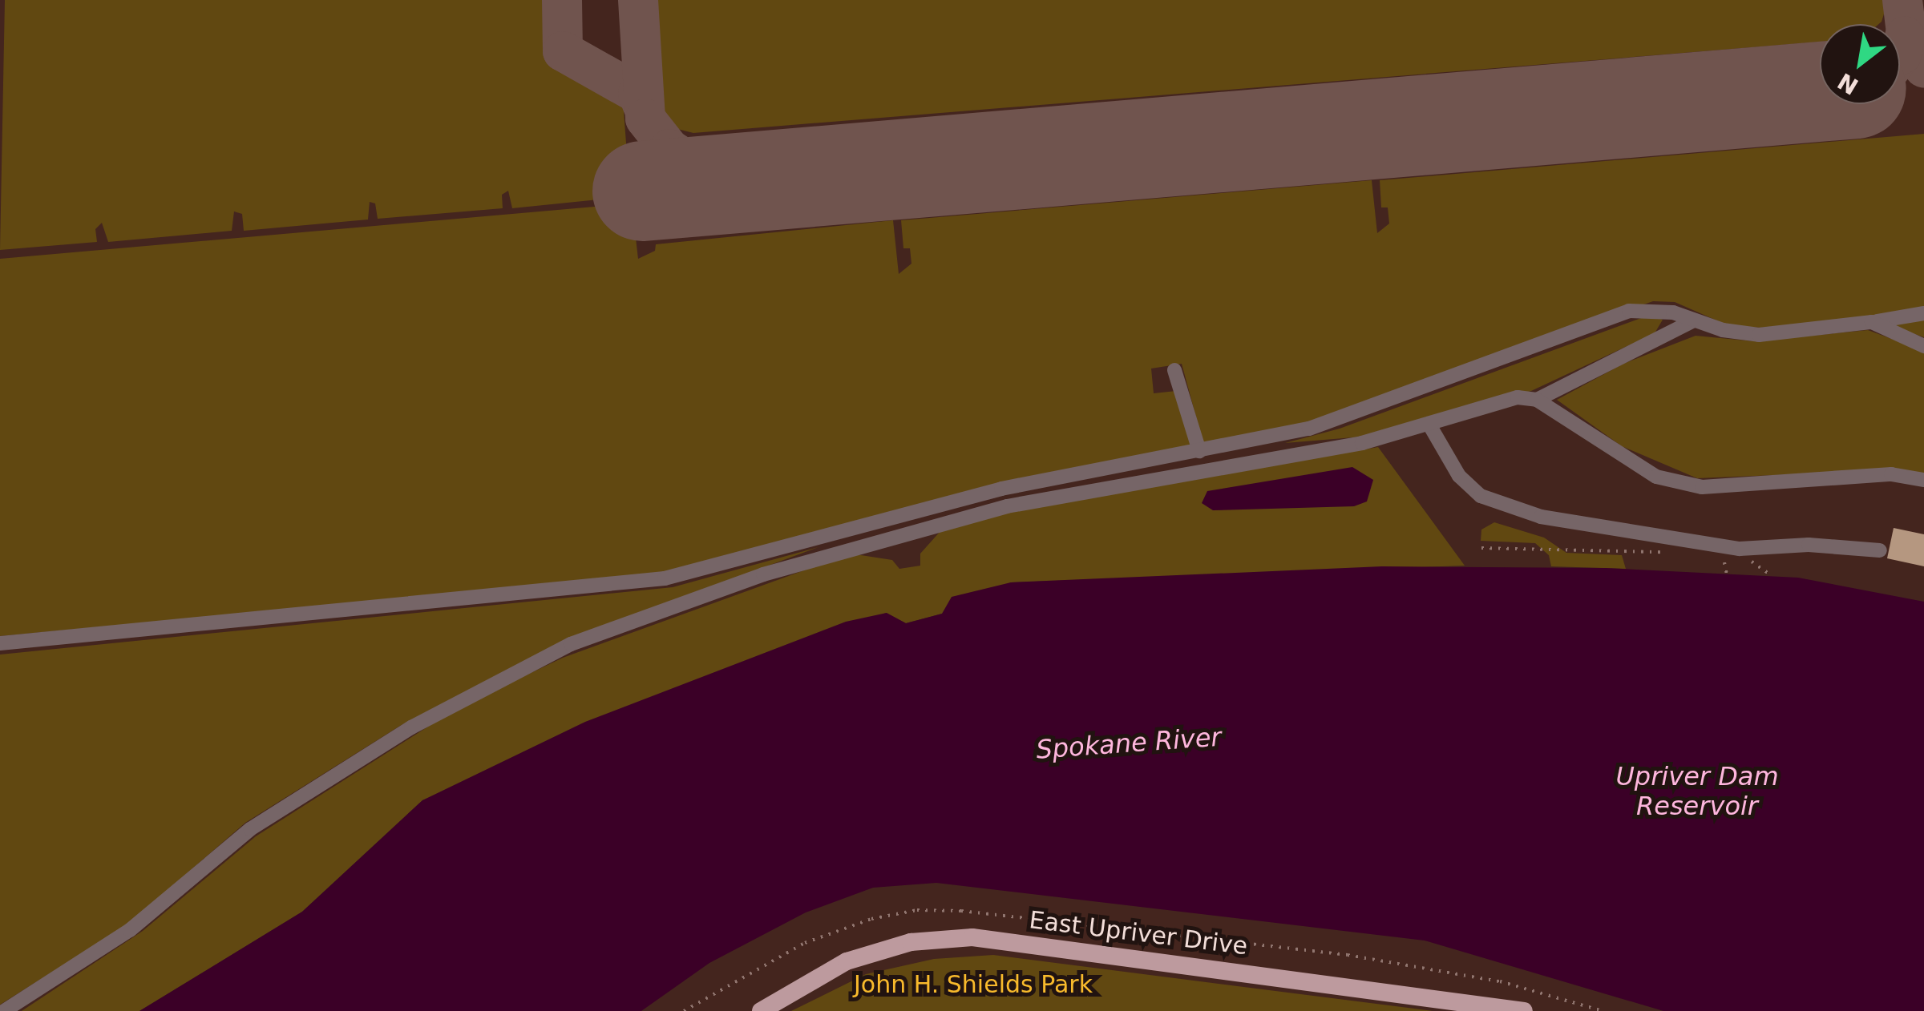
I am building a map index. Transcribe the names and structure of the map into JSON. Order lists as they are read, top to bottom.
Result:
{
  "streets": {
    "main road": ["East Upriver Drive"]
  },
  "water": ["Spokane River", "Upriver Dam Reservoir"],
  "parks": ["John H. Shields Park"],
  "north": "bottom left"
}
